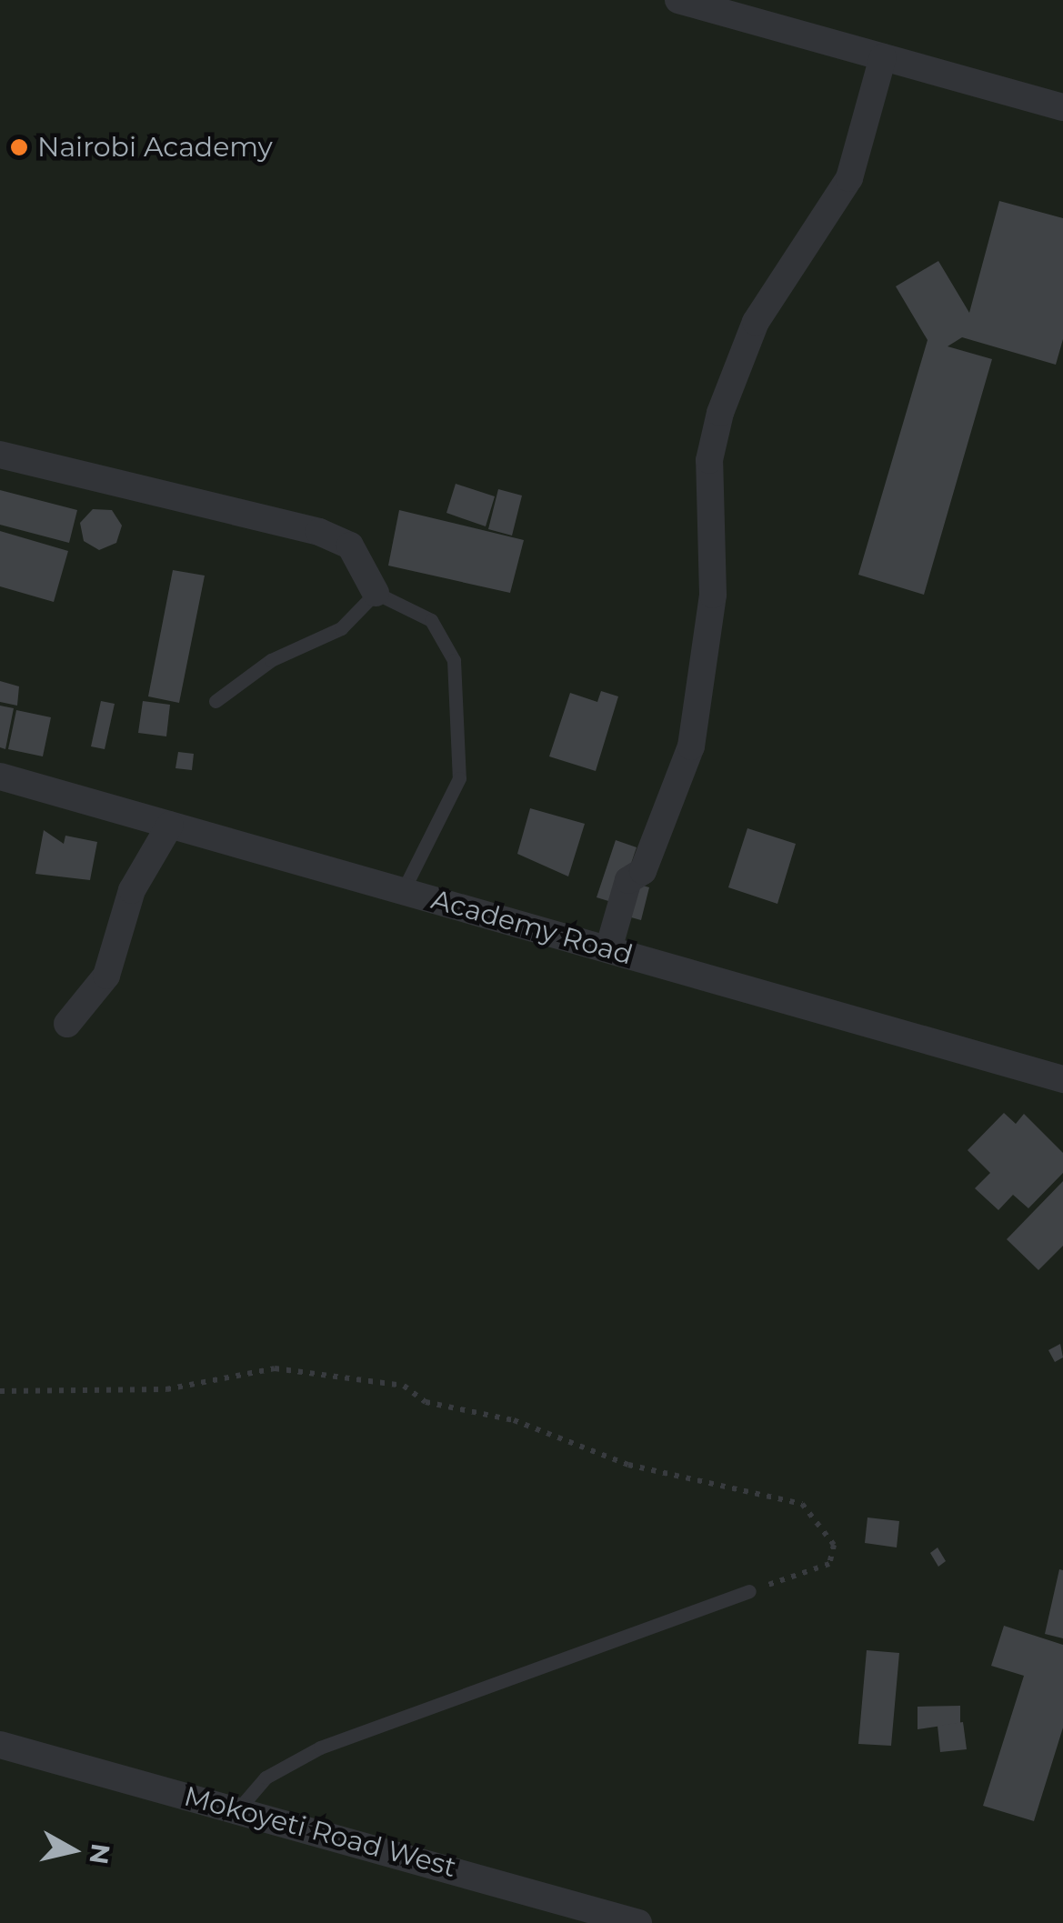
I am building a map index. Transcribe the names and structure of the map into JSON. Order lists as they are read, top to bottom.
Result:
{
  "streets": {
    "street": ["Academy Road", "Mokoyeti Road West"]
  },
  "places": ["Nairobi Academy"],
  "north": "right"
}
